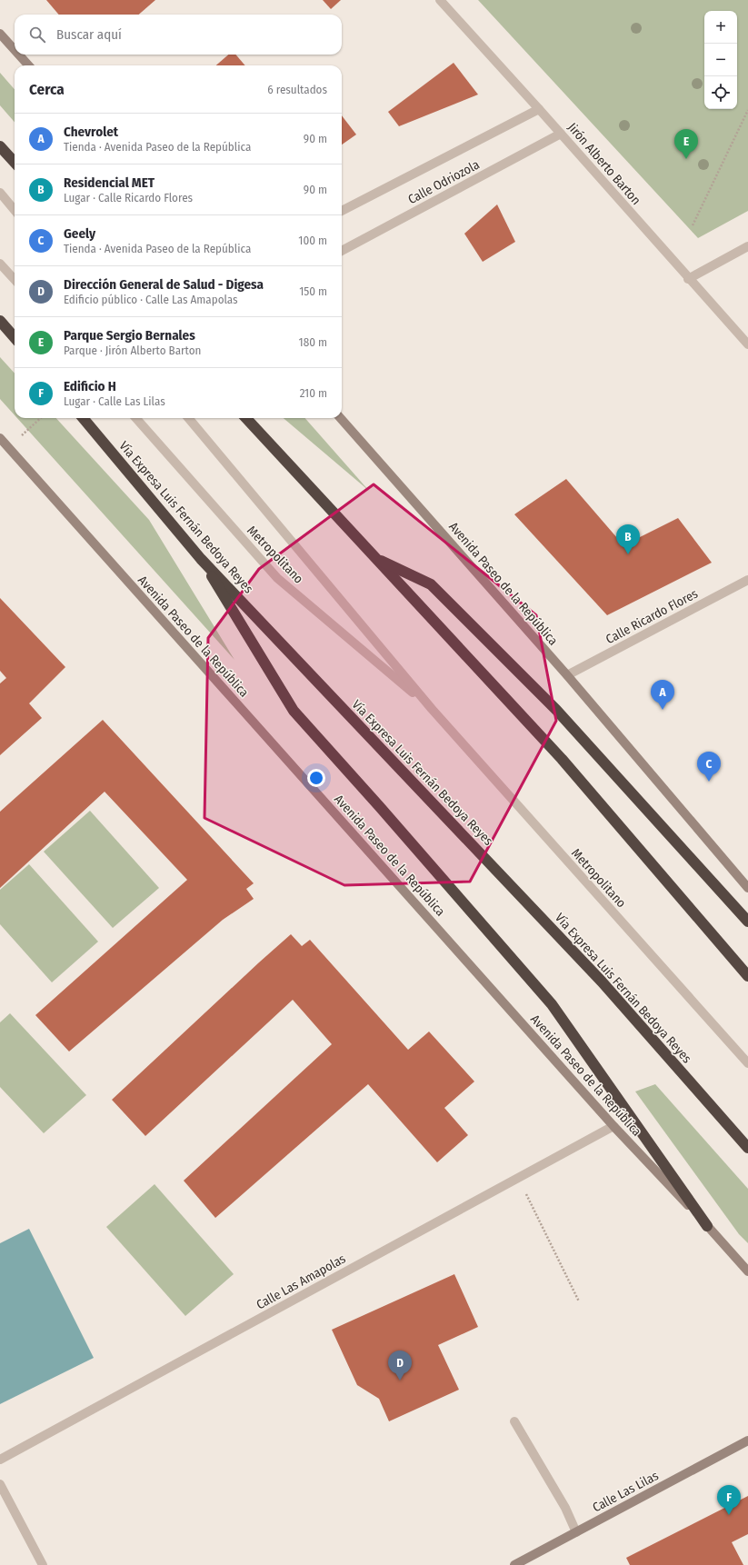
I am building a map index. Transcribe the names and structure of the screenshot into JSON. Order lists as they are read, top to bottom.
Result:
{
  "streets": {
    "highway": ["Vía Expresa Luis Fernán Bedoya Reyes"],
    "main road": ["Avenida Paseo de la República", "Calle Las Lilas"],
    "street": [
      "Jirón Alberto Barton",
      "Calle Odriozola",
      "Metropolitano",
      "Calle Ricardo Flores",
      "Calle Las Amapolas"
    ]
  },
  "crossings": [
    ["Jirón Alberto Barton", "Calle Odriozola"],
    ["Avenida Paseo de la República", "Calle Ricardo Flores"],
    ["Avenida Paseo de la República", "Calle Las Amapolas"]
  ],
  "page": {
    "map_buttons": ["+", "−"],
    "search": "Buscar aquí",
    "heading": ["Cerca", "6 resultados"],
    "list": [
      {
        "mark": "A",
        "name": "Chevrolet",
        "note": "Tienda · Avenida Paseo de la República",
        "value": "90 m"
      },
      {
        "mark": "B",
        "name": "Residencial MET",
        "note": "Lugar · Calle Ricardo Flores",
        "value": "90 m"
      },
      {
        "mark": "C",
        "name": "Geely",
        "note": "Tienda · Avenida Paseo de la República",
        "value": "100 m"
      },
      {
        "mark": "D",
        "name": "Dirección General de Salud - Digesa",
        "note": "Edificio público · Calle Las Amapolas",
        "value": "150 m"
      },
      {
        "mark": "E",
        "name": "Parque Sergio Bernales",
        "note": "Parque · Jirón Alberto Barton",
        "value": "180 m"
      },
      {
        "mark": "F",
        "name": "Edificio H",
        "note": "Lugar · Calle Las Lilas",
        "value": "210 m"
      }
    ],
    "pins": [
      "E",
      "B",
      "A",
      "C",
      "D",
      "F"
    ]
  }
}
